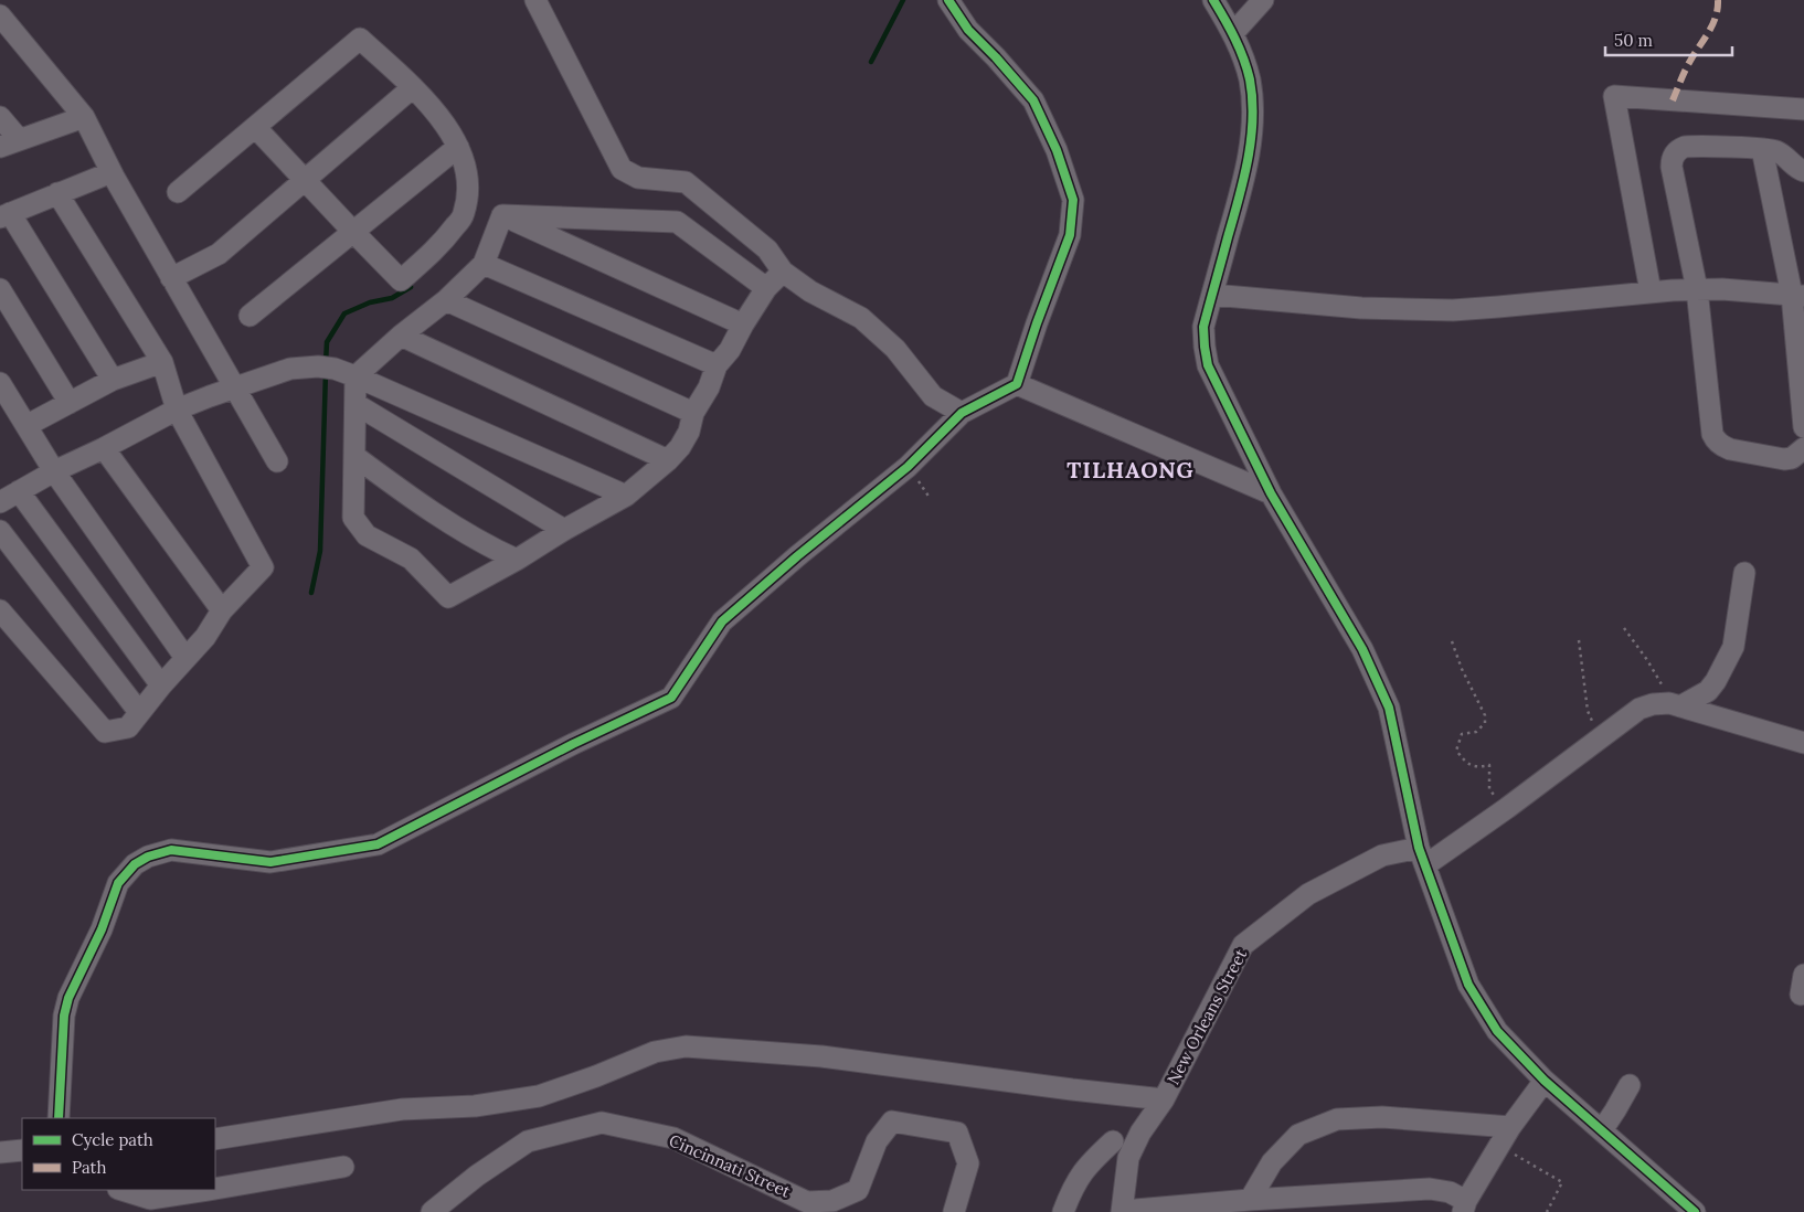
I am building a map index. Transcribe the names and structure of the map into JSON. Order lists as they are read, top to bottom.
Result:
{
  "streets": {
    "street": ["New Orleans Street", "Cincinnati Street"]
  },
  "districts": ["TILHAONG"],
  "legend": ["Cycle path", "Path"],
  "scale_bar": "50 m"
}
